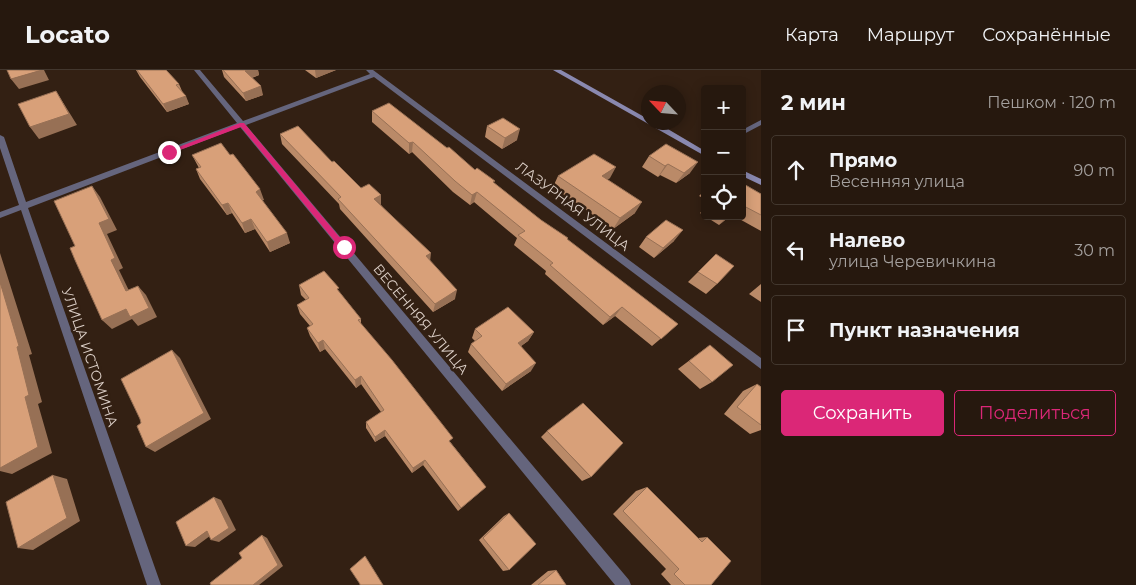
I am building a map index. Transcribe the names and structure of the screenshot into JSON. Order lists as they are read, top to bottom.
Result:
{
  "streets": {
    "street": ["ЛАЗУРНАЯ УЛИЦА", "ВЕСЕННЯЯ УЛИЦА", "УЛИЦА ИСТОМИНА"]
  },
  "north": "top left",
  "page": {
    "header": "Locato",
    "nav": ["Карта", "Маршрут", "Сохранённые"],
    "heading": ["2 мин", "Пешком · 120 m"],
    "map_buttons": ["+", "−"],
    "list": [
      ["Прямо", "Весенняя улица", "90 m"],
      ["Налево", "улица Черевичкина", "30 m"],
      "Пункт назначения"
    ],
    "buttons": ["Сохранить", "Поделиться"]
  }
}
